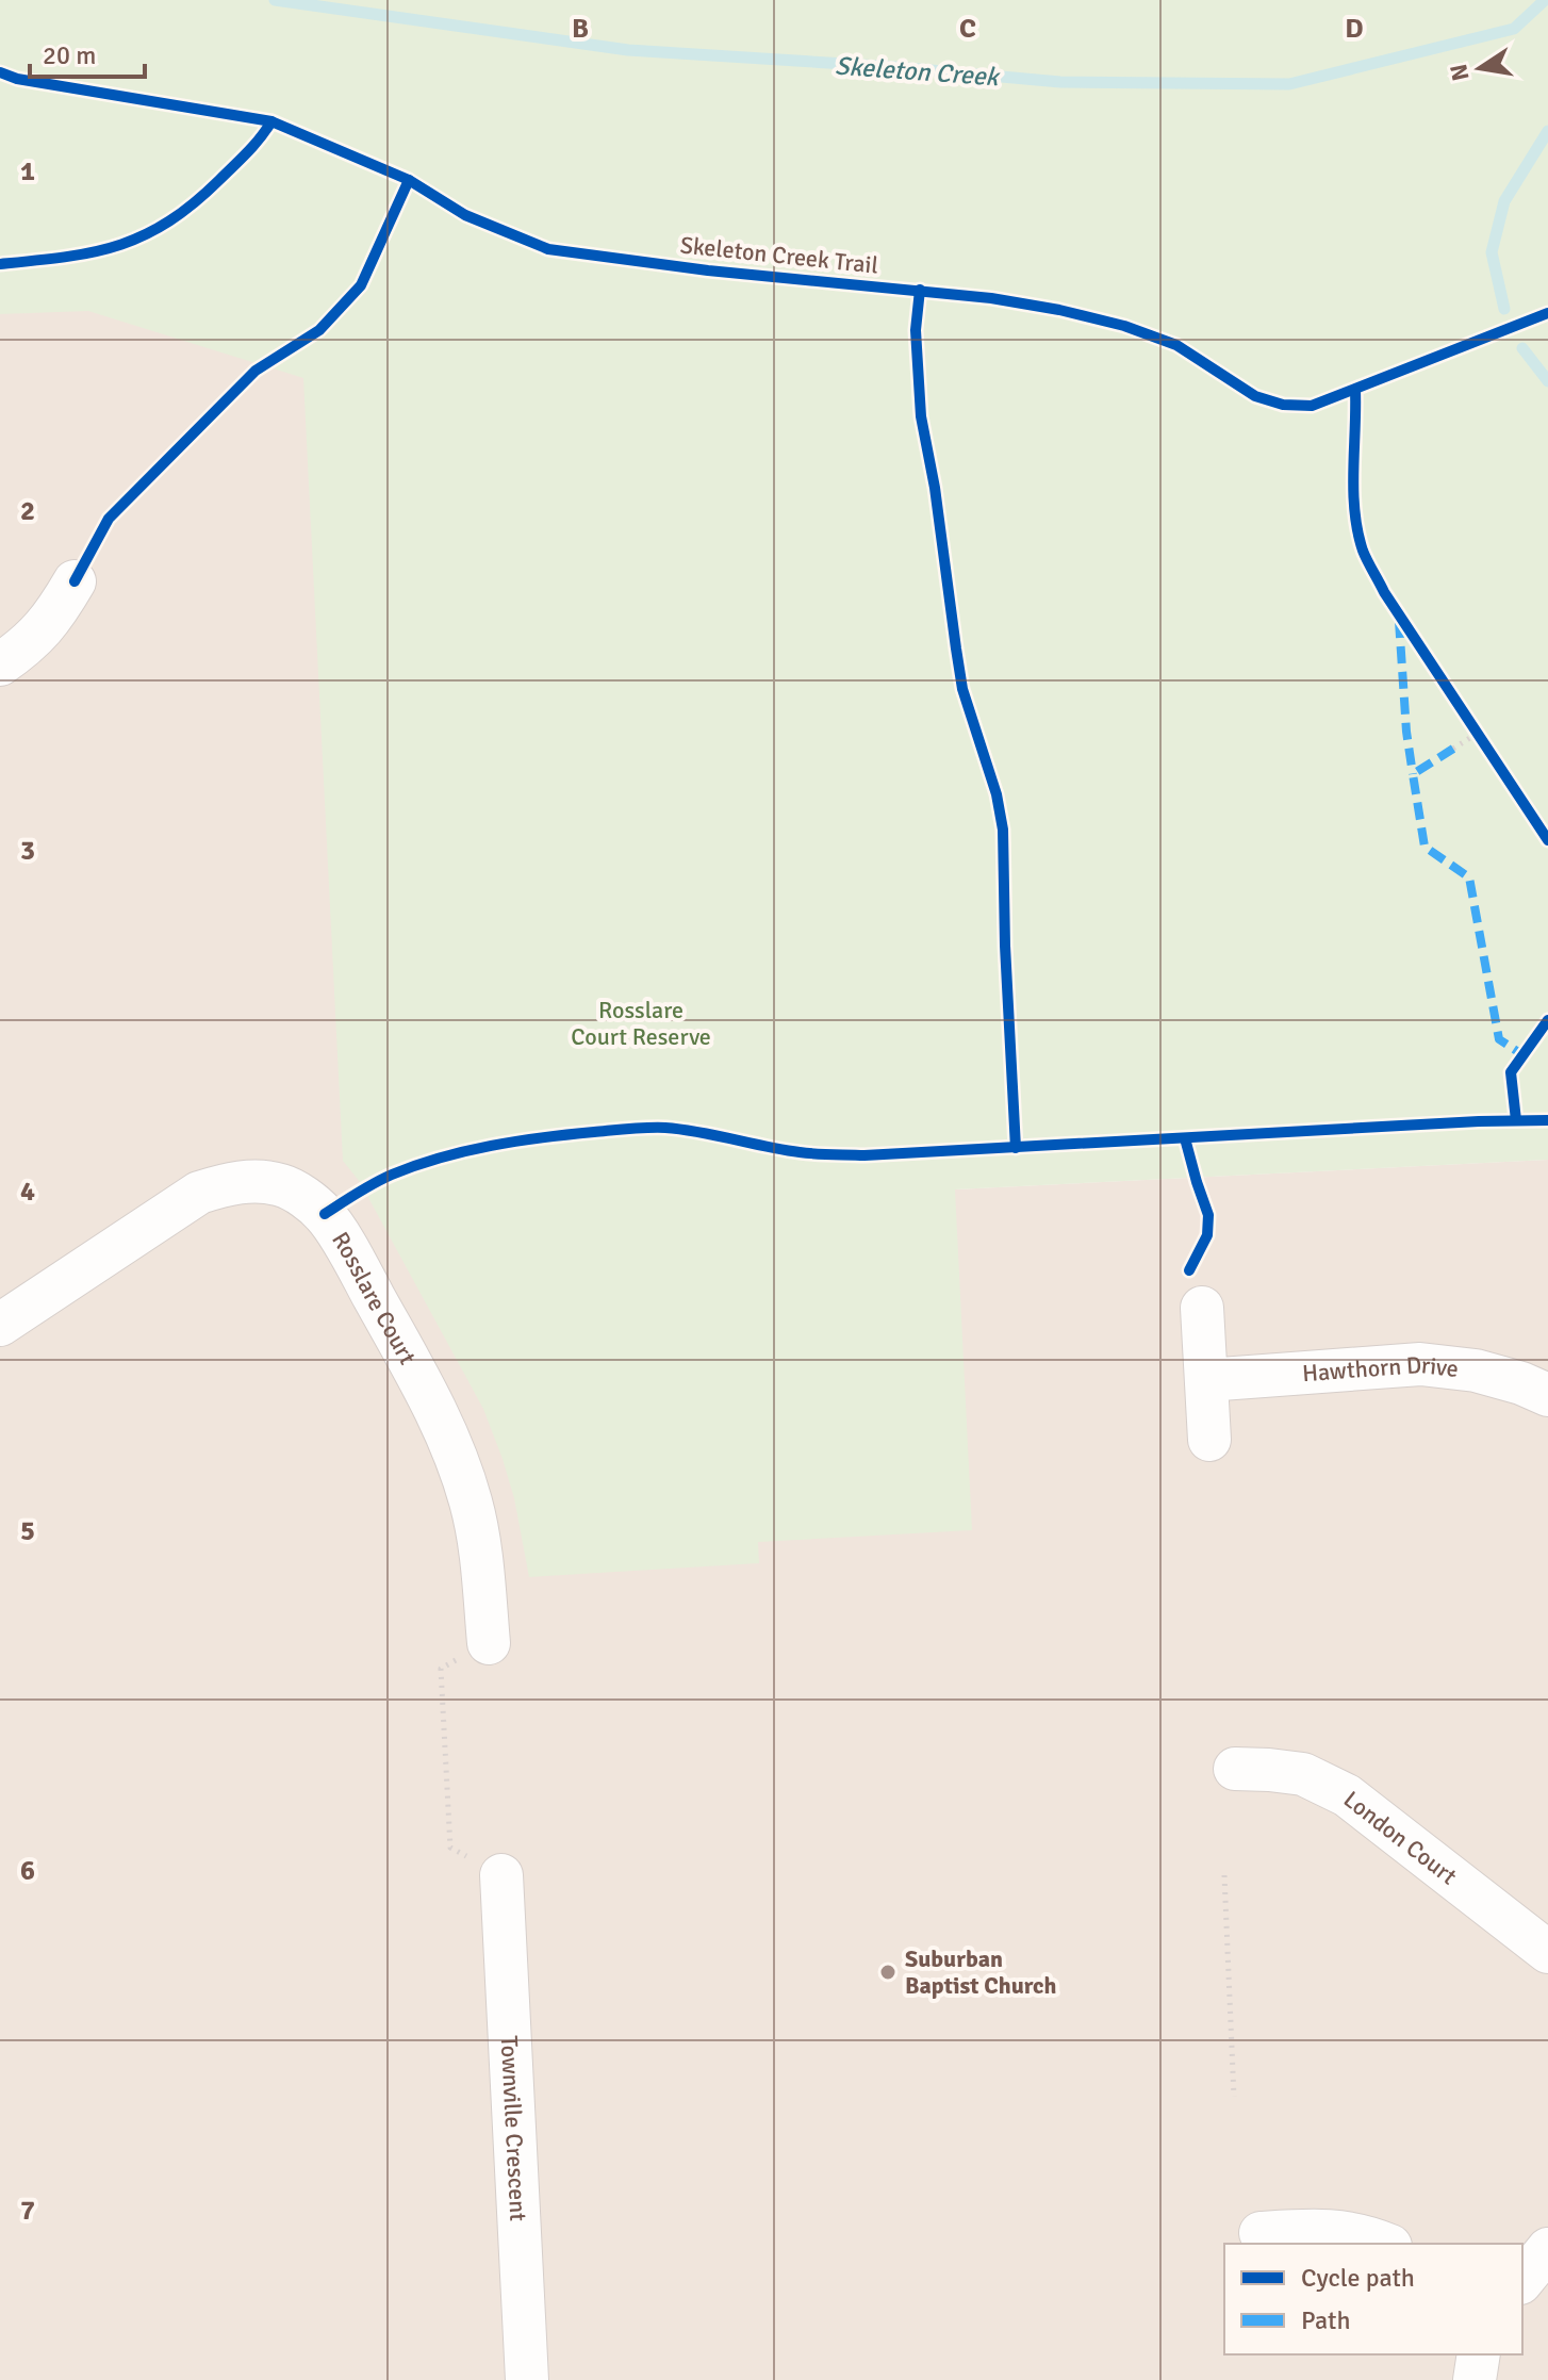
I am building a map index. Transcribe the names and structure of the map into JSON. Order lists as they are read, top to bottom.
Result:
{
  "streets": {
    "street": [
      "Rosslare Court",
      "Hawthorn Drive",
      "London Court",
      "Townville Crescent"
    ],
    "cycle path": ["Skeleton Creek Trail"]
  },
  "water": ["Skeleton Creek"],
  "parks": ["Rosslare Court Reserve"],
  "places": ["Suburban Baptist Church"],
  "legend": ["Cycle path", "Path"],
  "scale_bar": "20 m",
  "north": "left",
  "grid": {
    "columns": ["B", "C", "D"],
    "rows": [
      "1",
      "2",
      "3",
      "4",
      "5",
      "6",
      "7"
    ]
  }
}
